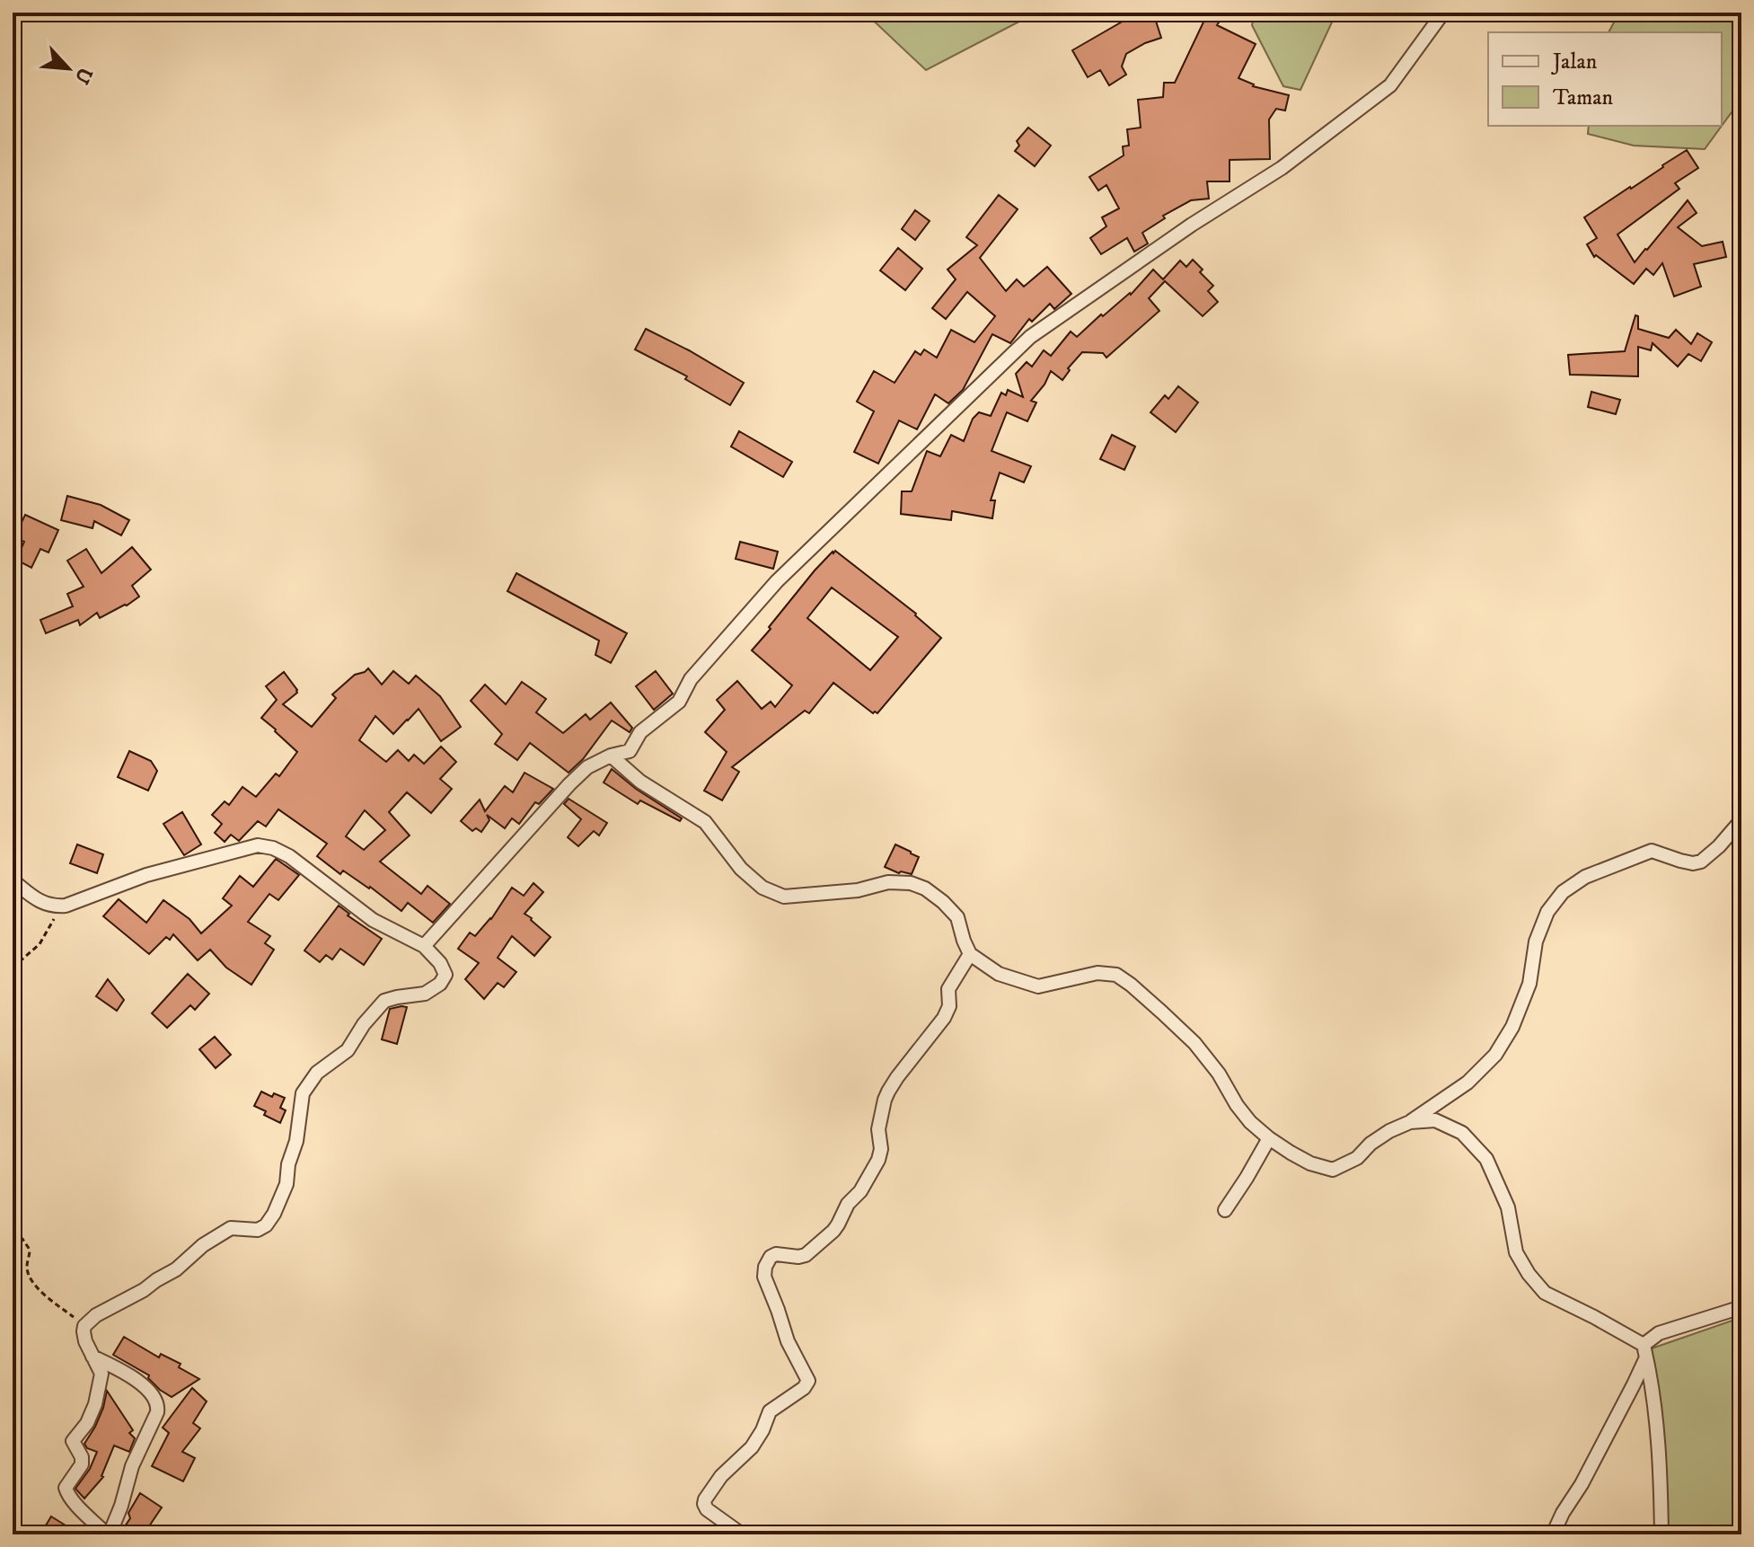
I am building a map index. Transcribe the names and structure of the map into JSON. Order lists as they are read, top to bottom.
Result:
{
  "legend": ["Jalan", "Taman"],
  "north": "bottom right"
}
